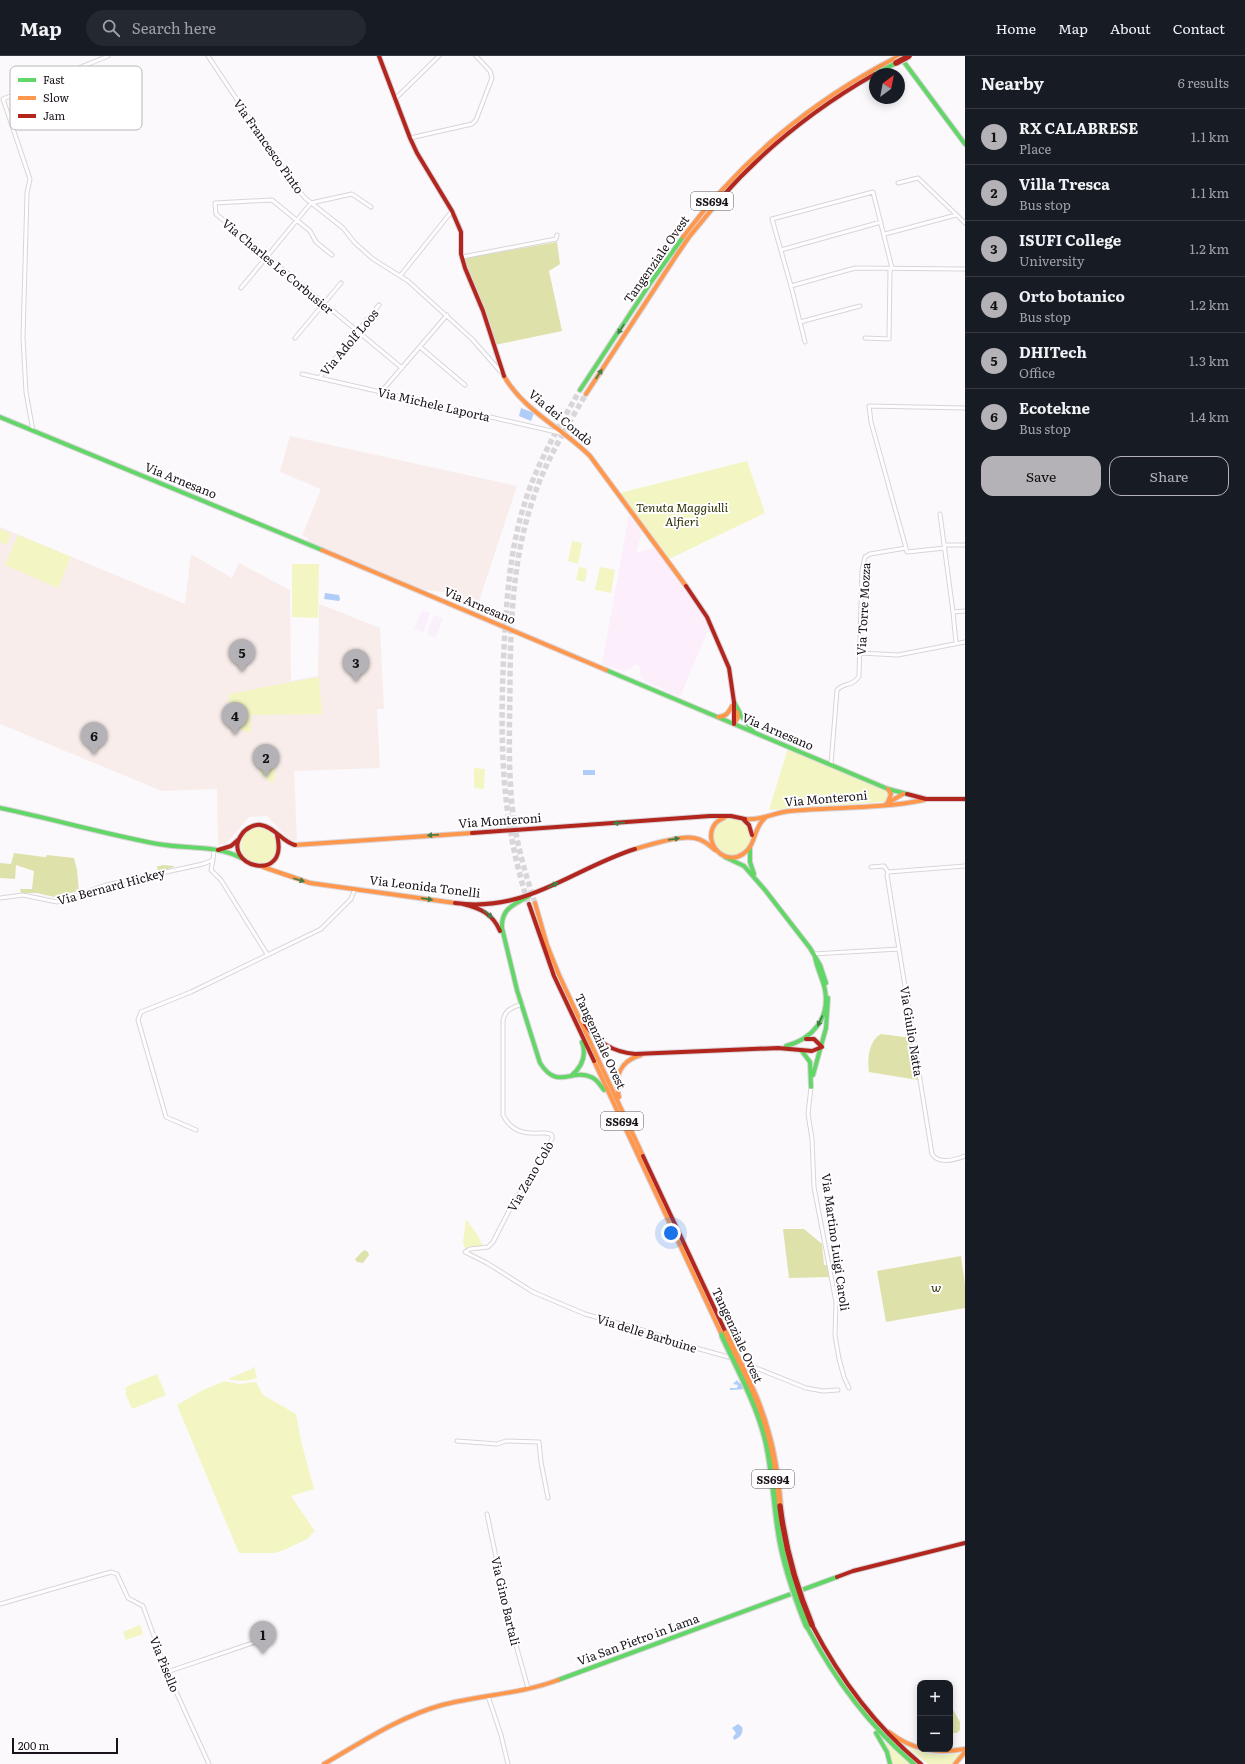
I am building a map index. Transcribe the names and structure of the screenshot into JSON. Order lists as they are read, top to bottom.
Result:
{
  "streets": {
    "main road": [
      "SS694",
      "Tangenziale Ovest",
      "Via dei Condò",
      "Via Arnesano",
      "Via Monteroni",
      "Via Leonida Tonelli",
      "Via Martino Luigi Caroli",
      "Via San Pietro in Lama"
    ],
    "street": [
      "Via Francesco Pinto",
      "Via Charles Le Corbusier",
      "Via Adolf Loos",
      "Via Michele Laporta",
      "Via Torre Mozza",
      "Via Bernard Hickey",
      "Via Giulio Natta",
      "Via Zeno Colò",
      "Via delle Barbuine",
      "Via Gino Bartali",
      "Via Pisello"
    ]
  },
  "crossings": [
    ["Via Francesco Pinto", "Via dei Condò"],
    ["Via Charles Le Corbusier", "Via Adolf Loos"],
    ["Via Adolf Loos", "Via Michele Laporta"],
    ["Via Michele Laporta", "Via dei Condò"],
    ["Via dei Condò", "Via Arnesano"],
    ["Via Arnesano", "Via Torre Mozza"],
    ["Via Arnesano", "Via Monteroni"],
    ["Via Monteroni", "Via Leonida Tonelli"],
    ["Via Monteroni", "Via Martino Luigi Caroli"],
    ["Via Leonida Tonelli", "Via Martino Luigi Caroli"],
    ["Via Zeno Colò", "Via delle Barbuine"],
    ["Via Gino Bartali", "Via San Pietro in Lama"]
  ],
  "one_way": ["Via Monteroni", "Via Leonida Tonelli"],
  "parks": ["Tenuta Maggiulli Alfieri", "w"],
  "legend": ["Fast", "Slow", "Jam"],
  "scale_bar": "200 m",
  "north": "top right",
  "page": {
    "header": "Map",
    "search": "Search here",
    "nav": [
      "Home",
      "Map",
      "About",
      "Contact"
    ],
    "heading": ["Nearby", "6 results"],
    "list": [
      {
        "mark": "1",
        "name": "RX CALABRESE",
        "note": "Place",
        "value": "1.1 km"
      },
      {
        "mark": "2",
        "name": "Villa Tresca",
        "note": "Bus stop",
        "value": "1.1 km"
      },
      {
        "mark": "3",
        "name": "ISUFI College",
        "note": "University",
        "value": "1.2 km"
      },
      {
        "mark": "4",
        "name": "Orto botanico",
        "note": "Bus stop",
        "value": "1.2 km"
      },
      {
        "mark": "5",
        "name": "DHITech",
        "note": "Office",
        "value": "1.3 km"
      },
      {
        "mark": "6",
        "name": "Ecotekne",
        "note": "Bus stop",
        "value": "1.4 km"
      }
    ],
    "buttons": ["Save", "Share"],
    "pins": [
      "5",
      "3",
      "4",
      "6",
      "2",
      "1"
    ],
    "map_buttons": ["+", "−"],
    "scale": "200 m"
  }
}
